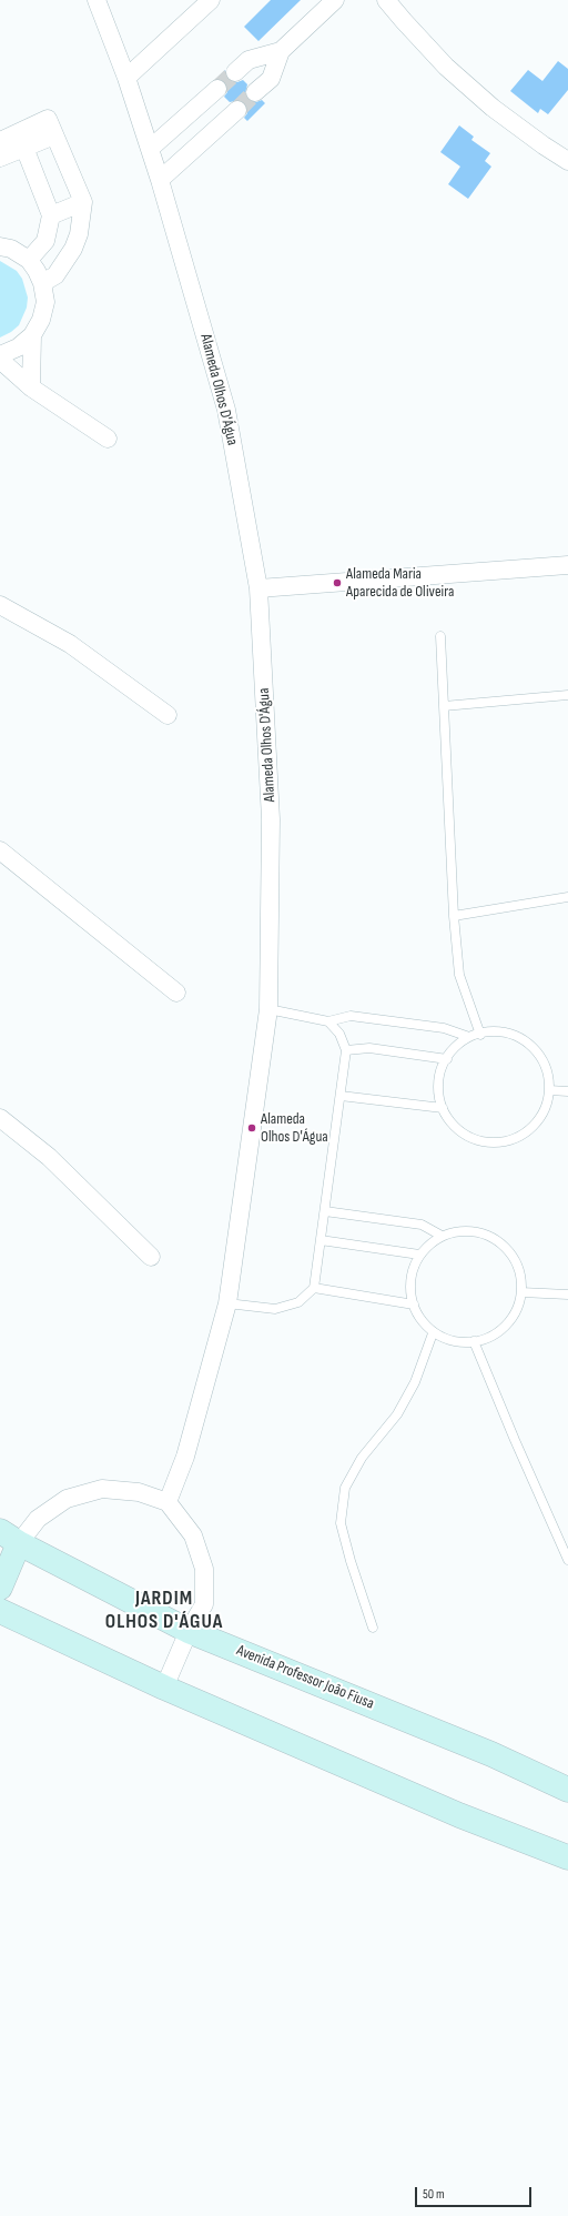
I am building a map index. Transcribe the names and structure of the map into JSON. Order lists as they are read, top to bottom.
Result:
{
  "streets": {
    "street": ["Alameda Olhos D'Água", "Avenida Professor João Fiusa"]
  },
  "districts": ["JARDIM OLHOS D'ÁGUA"],
  "places": ["Alameda Maria Aparecida de Oliveira", "Alameda Olhos D'Água"],
  "scale_bar": "50 m"
}
